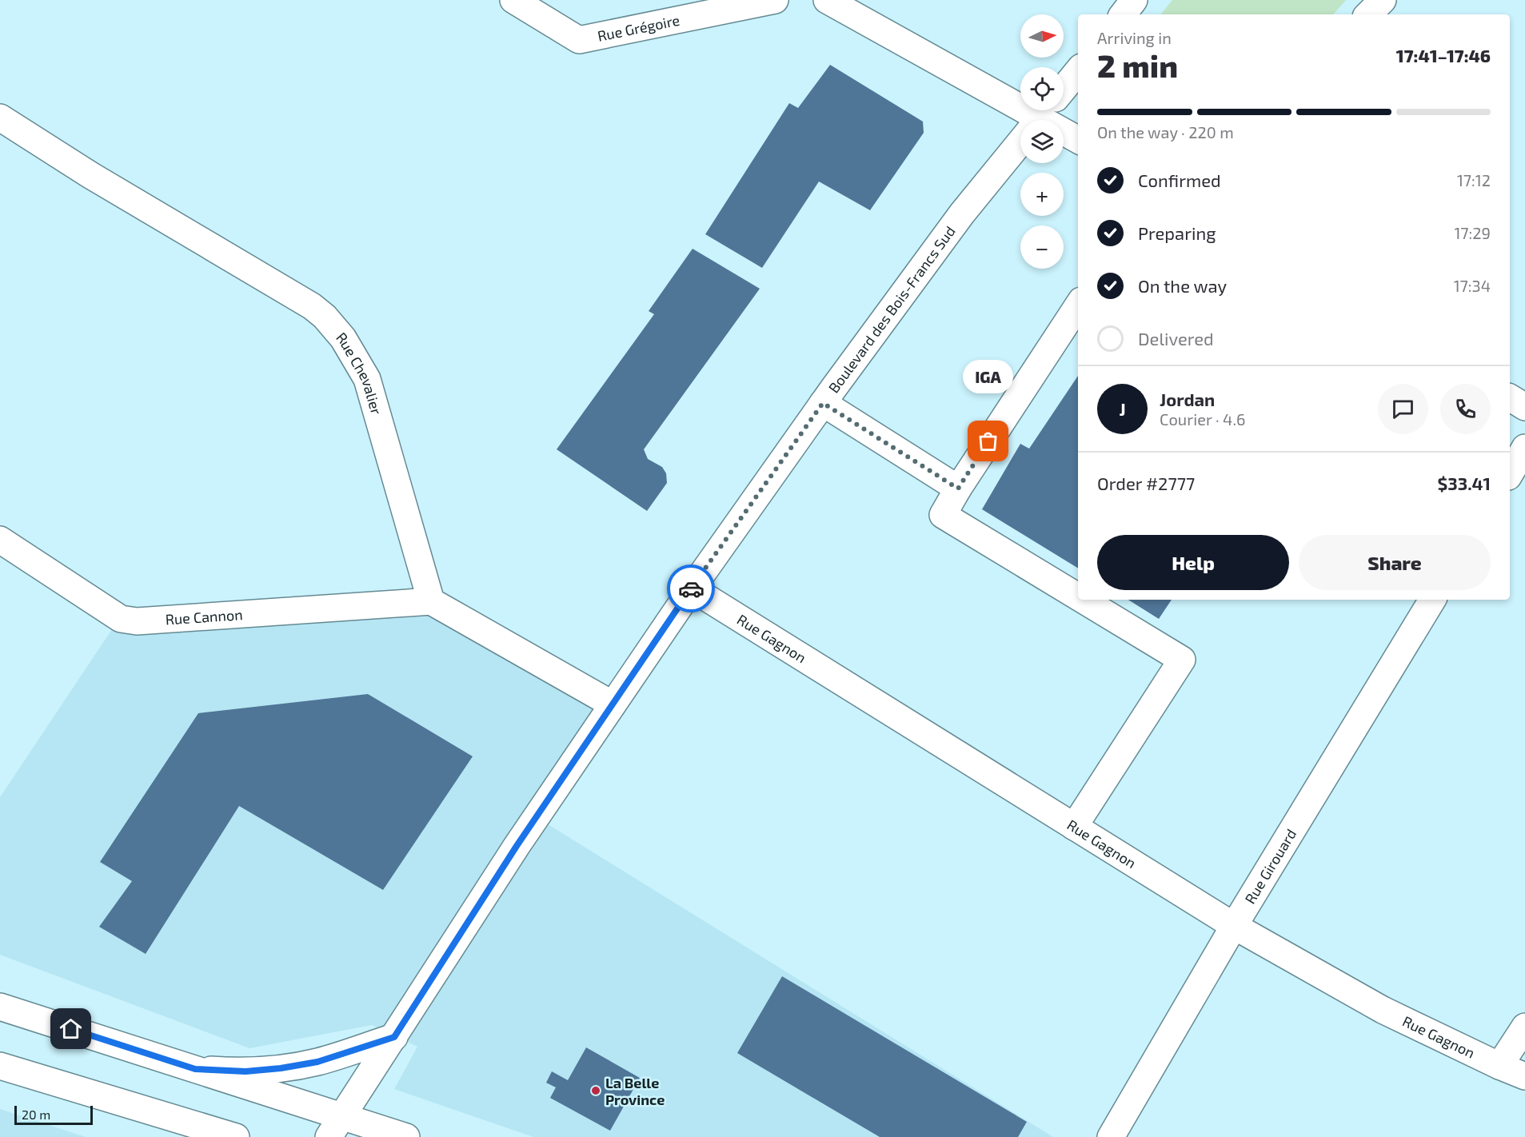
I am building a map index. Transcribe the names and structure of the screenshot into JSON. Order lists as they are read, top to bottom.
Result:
{
  "streets": {
    "street": [
      "Rue Grégoire",
      "Boulevard des Bois-Francs Sud",
      "Rue Chevalier",
      "Rue Cannon",
      "Rue Gagnon",
      "Rue Girouard"
    ]
  },
  "crossings": [
    ["Boulevard des Bois-Francs Sud", "Rue Gagnon"],
    ["Rue Chevalier", "Rue Cannon"],
    ["Rue Gagnon", "Rue Girouard"]
  ],
  "places": ["IGA", "La Belle Province"],
  "scale_bar": "20 m",
  "north": "right",
  "page": {
    "map_buttons": ["+", "−"],
    "heading": ["2 min", "Arriving in", "17:41–17:46"],
    "panel": [
      "Jordan",
      "Courier · 4.6",
      "Order #2777",
      "$33.41"
    ],
    "bar": "On the way · 220 m",
    "list": [
      ["Confirmed", "17:12"],
      ["Preparing", "17:29"],
      ["On the way", "17:34"],
      "Delivered"
    ],
    "bubble": "IGA",
    "round": "J",
    "buttons": ["Help", "Share"],
    "scale": "20 m"
  }
}
